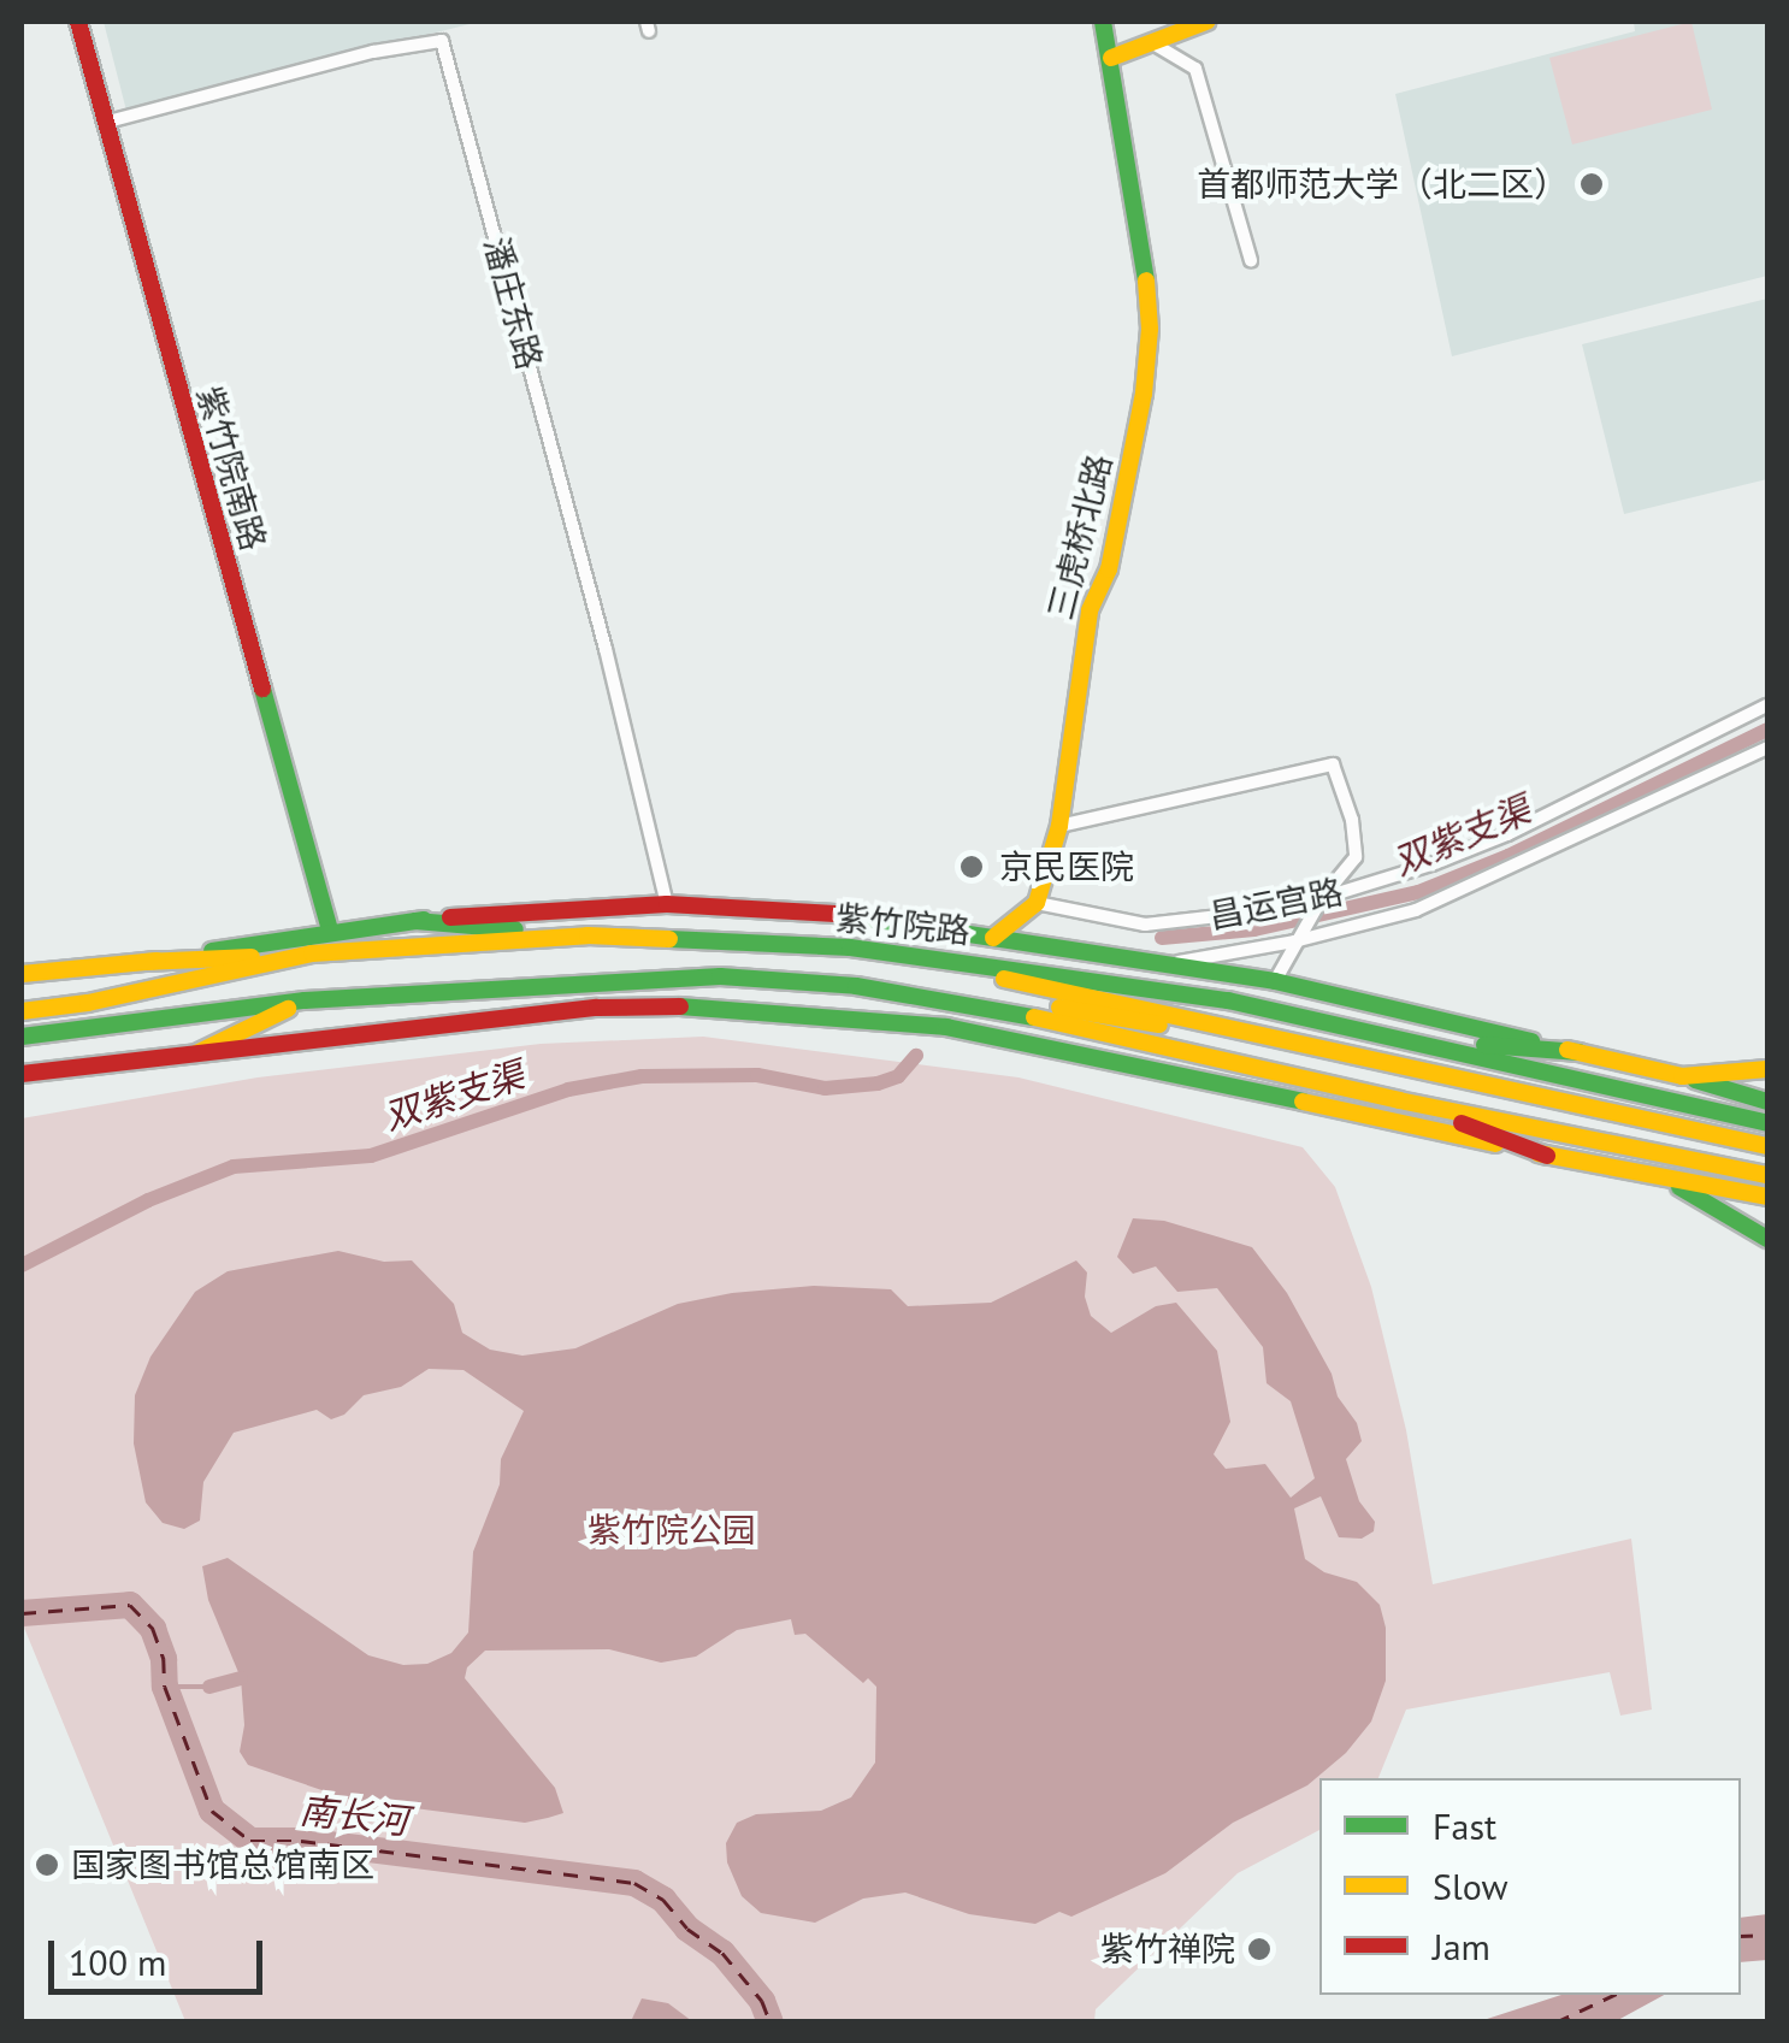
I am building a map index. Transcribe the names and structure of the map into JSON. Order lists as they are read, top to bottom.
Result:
{
  "streets": {
    "main road": ["紫竹院南路", "三虎桥北路", "紫竹院路"],
    "street": ["潘庄东路", "昌运宫路"]
  },
  "crossings": [
    ["潘庄东路", "紫竹院南路"],
    ["三虎桥北路", "昌运宫路"]
  ],
  "water": ["双紫支渠", "南长河"],
  "parks": ["紫竹院公园"],
  "places": [
    "首都师范大学（北二区）",
    "京民医院",
    "国家图书馆总馆南区",
    "紫竹禅院"
  ],
  "legend": ["Fast", "Slow", "Jam"],
  "scale_bar": "100 m"
}
